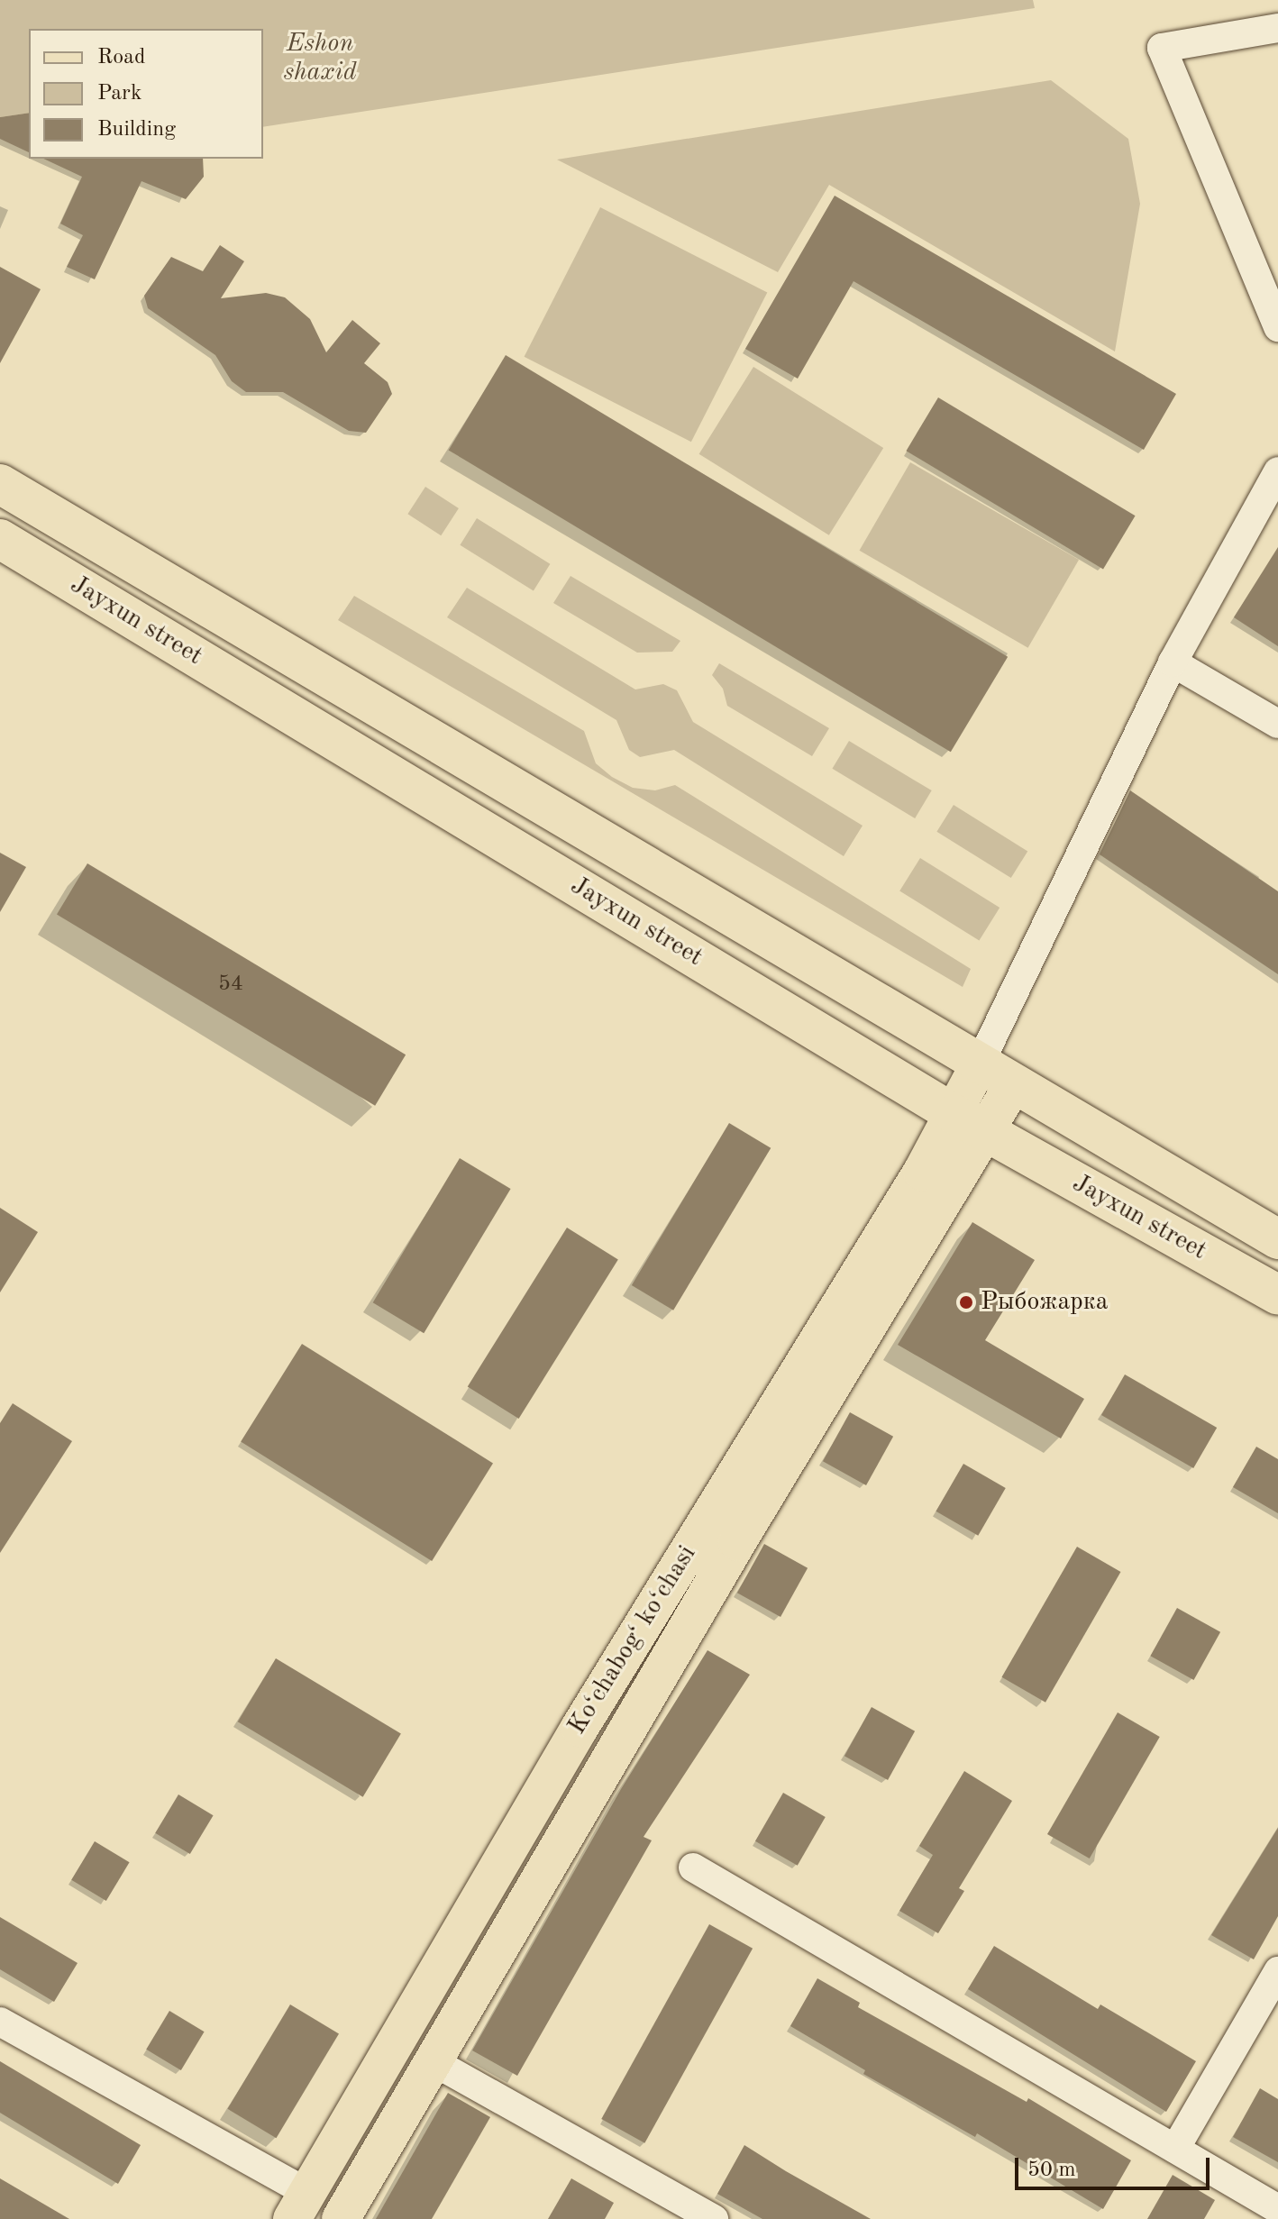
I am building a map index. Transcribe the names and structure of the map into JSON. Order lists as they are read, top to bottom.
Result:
{
  "streets": {
    "highway": ["Jayxun street"],
    "main road": ["Ko‘chabog‘ ko‘chasi"]
  },
  "crossings": [
    ["Jayxun street", "Ko‘chabog‘ ko‘chasi"]
  ],
  "parks": ["Eshon shaxid"],
  "places": ["Рыбожарка"],
  "house_numbers": ["54"],
  "legend": ["Road", "Park", "Building"],
  "scale_bar": "50 m"
}
